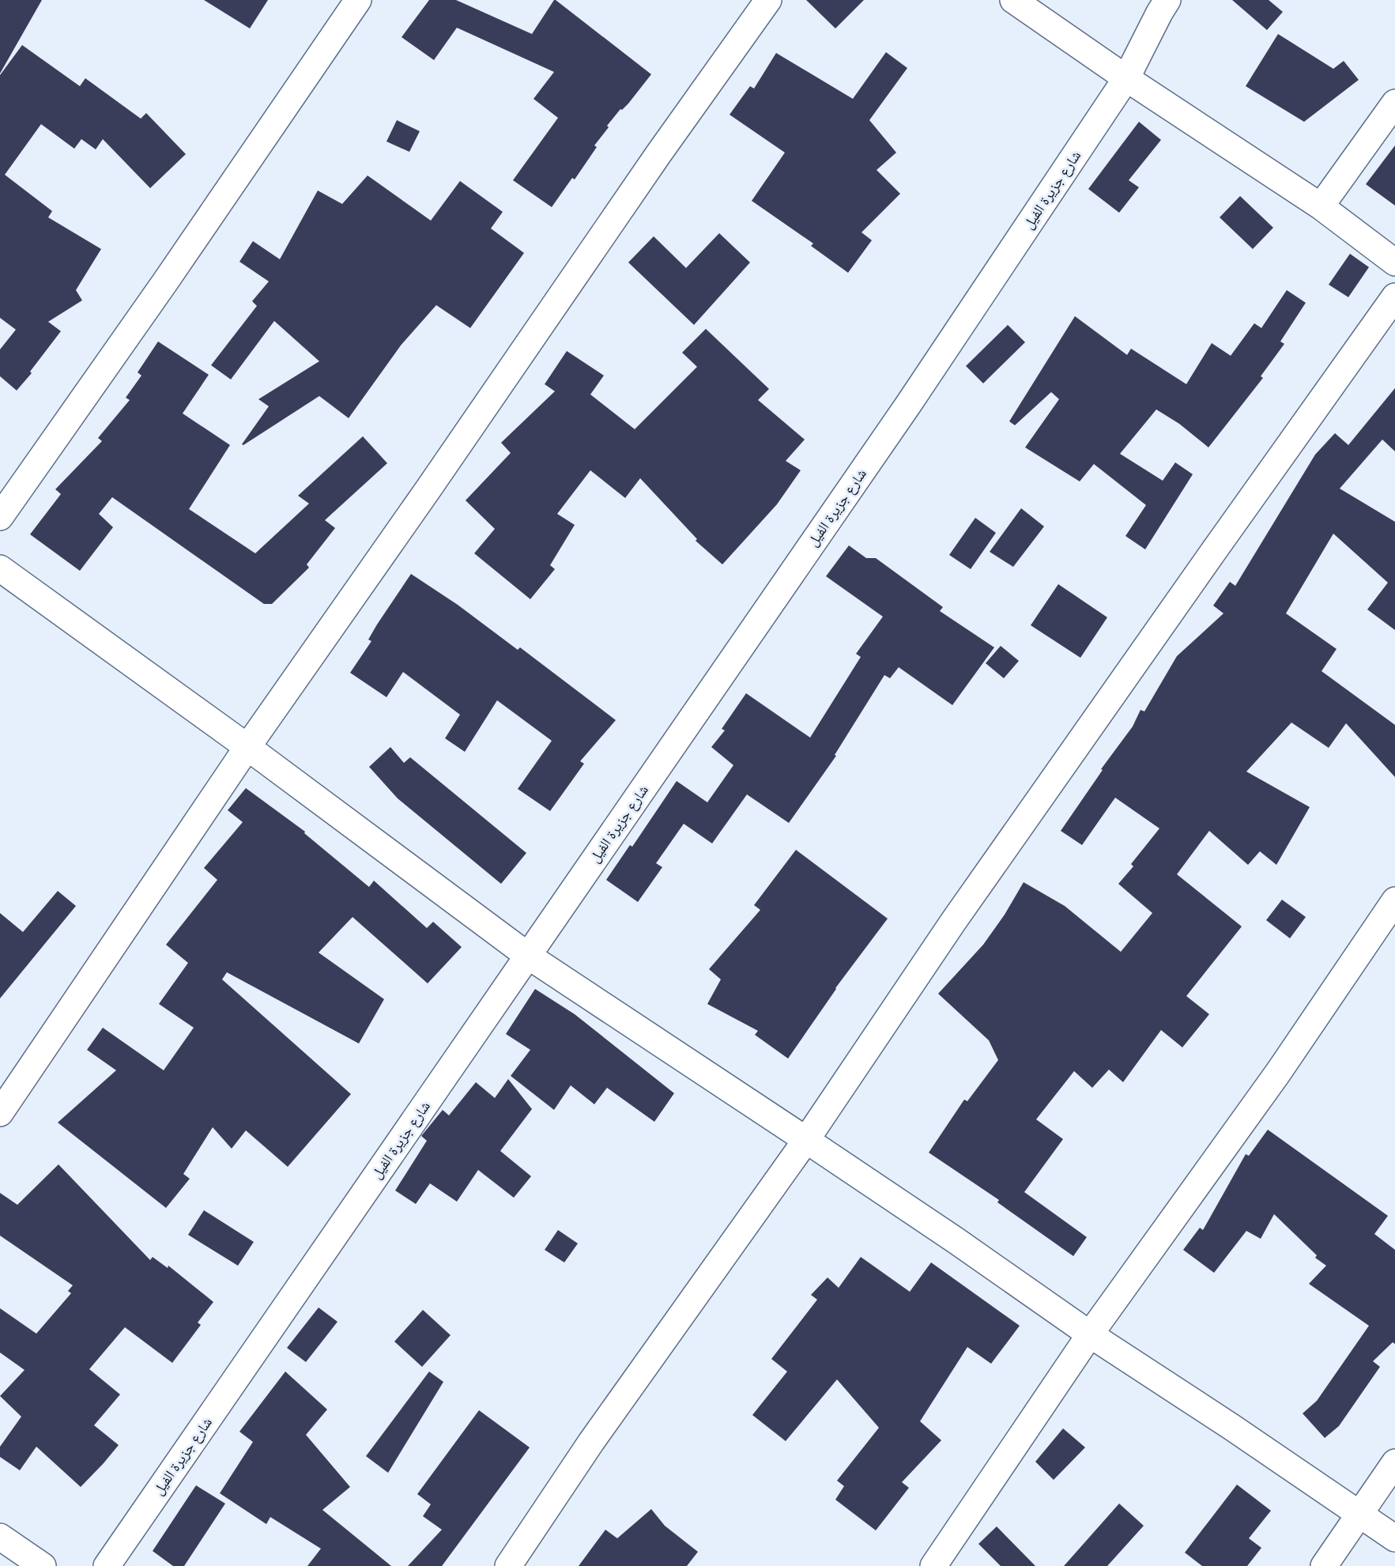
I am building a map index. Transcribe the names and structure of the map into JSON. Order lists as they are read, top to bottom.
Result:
{
  "streets": {
    "street": ["شارع جزيرة الفيل"]
  }
}
